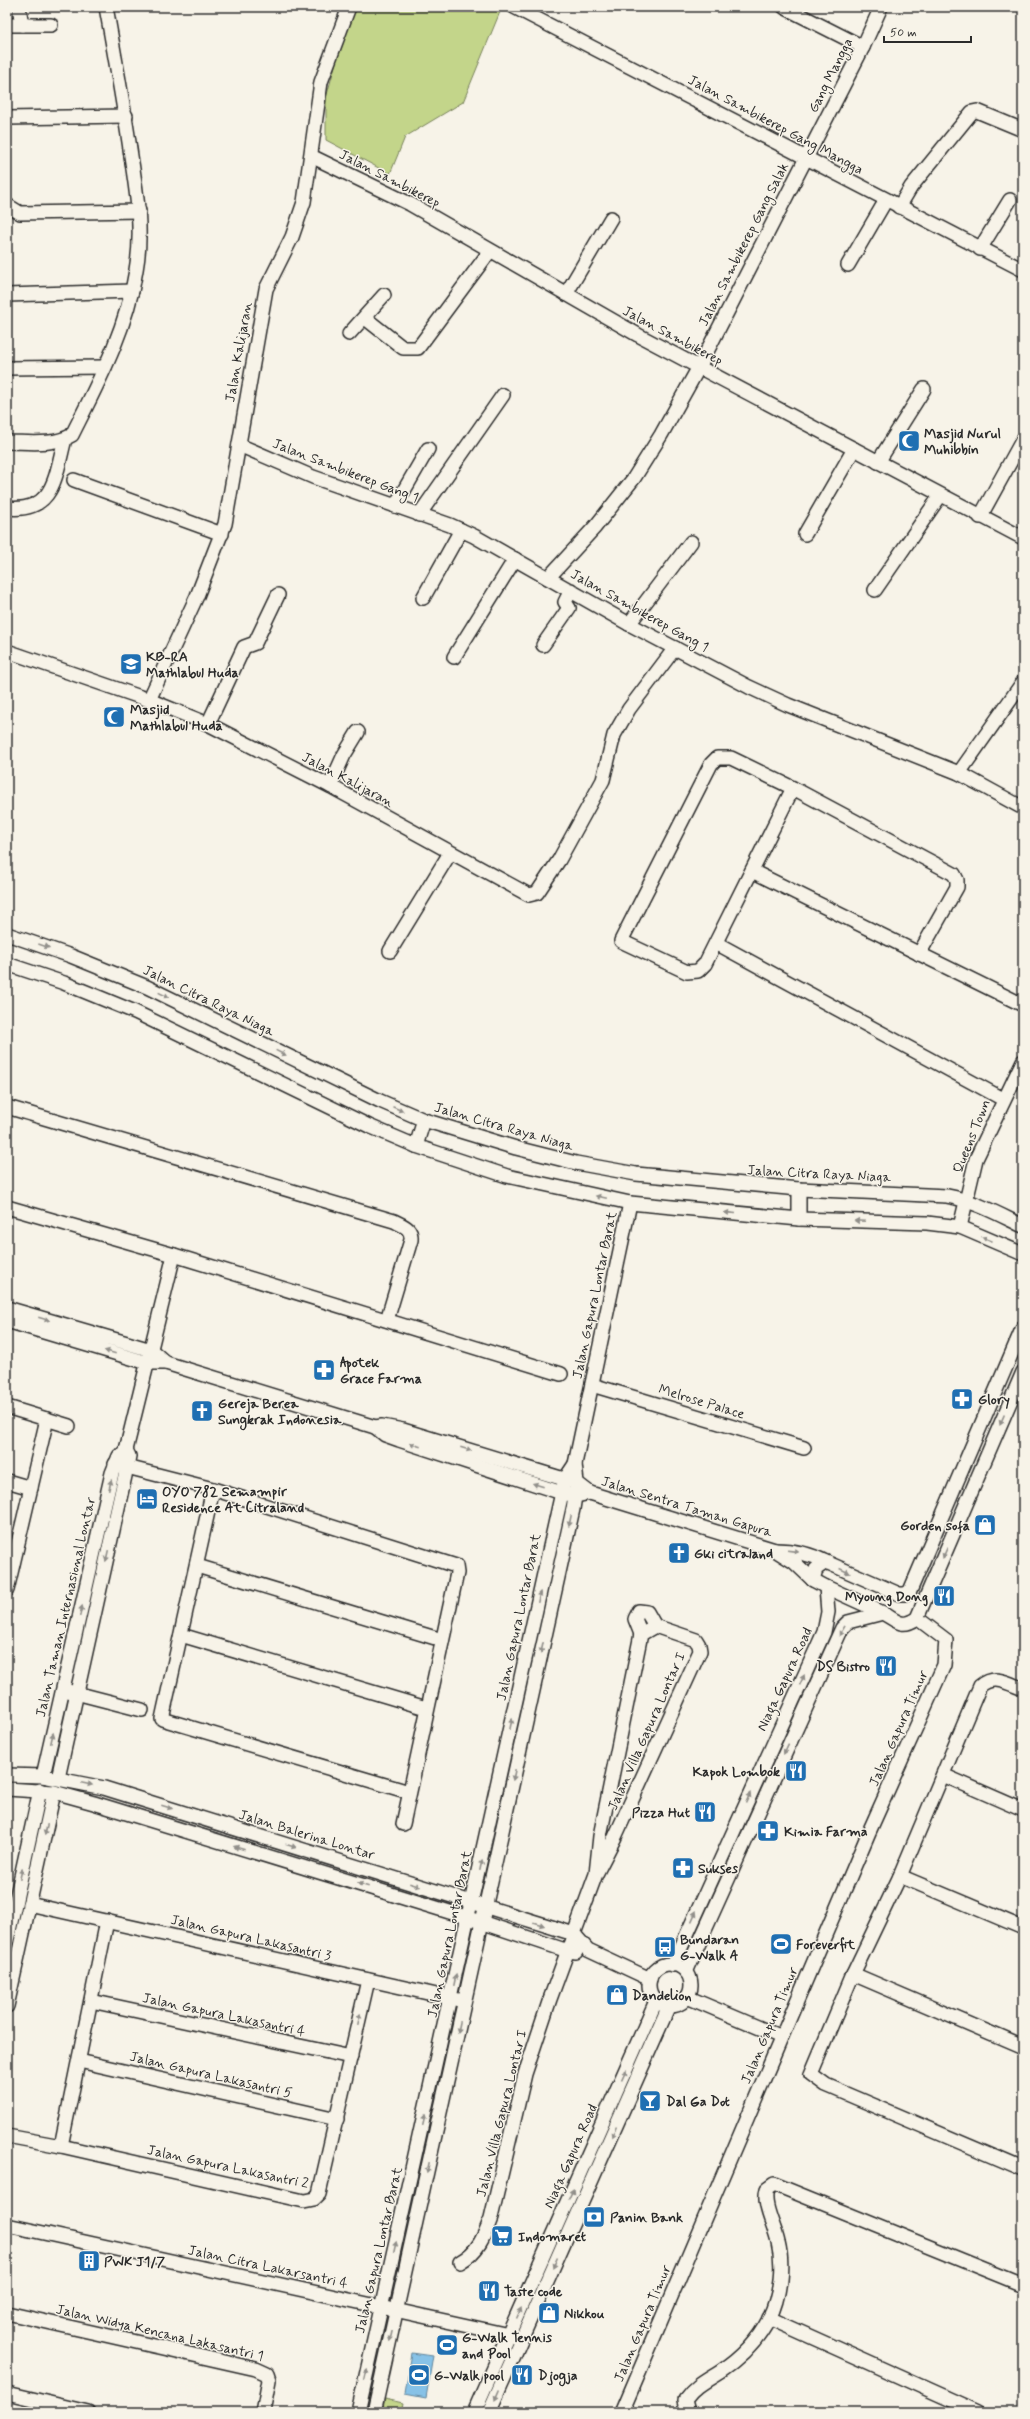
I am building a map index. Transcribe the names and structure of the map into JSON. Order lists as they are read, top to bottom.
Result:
{
  "streets": {
    "street": [
      "Gang Mangga",
      "Jalan Sambikerep Gang Mangga",
      "Jalan Sambikerep",
      "Jalan Sambikerep Gang Salak",
      "Jalan Kalijaran",
      "Jalan Sambikerep Gang 1",
      "Jalan Citra Raya Niaga",
      "Queens Town",
      "Jalan Gapura Lontar Barat",
      "Melrose Palace",
      "Jalan Sentra Taman Gapura",
      "Jalan Taman Internasional Lontar",
      "Niaga Gapura Road",
      "Jalan Gapura Timur",
      "Jalan Villa Gapura Lontar I",
      "Jalan Balerina Lontar",
      "Jalan Gapura Lakasantri 3",
      "Jalan Gapura Lakasantri 4",
      "Jalan Gapura Lakasantri 5",
      "Jalan Gapura Lakasantri 2",
      "Jalan Citra Lakarsantri 4",
      "Jalan Widya Kencana Lakasantri 1"
    ]
  },
  "crossings": [
    ["Gang Mangga", "Jalan Sambikerep Gang Mangga"],
    ["Gang Mangga", "Jalan Sambikerep Gang Salak"],
    ["Jalan Sambikerep Gang Mangga", "Jalan Sambikerep Gang Salak"],
    ["Jalan Sambikerep", "Jalan Sambikerep Gang Salak"],
    ["Jalan Sambikerep", "Jalan Kalijaran"],
    ["Jalan Sambikerep Gang Salak", "Jalan Sambikerep Gang 1"],
    ["Jalan Kalijaran", "Jalan Sambikerep Gang 1"],
    ["Jalan Citra Raya Niaga", "Queens Town"],
    ["Jalan Gapura Lontar Barat", "Melrose Palace"],
    ["Jalan Gapura Lontar Barat", "Jalan Sentra Taman Gapura"],
    ["Jalan Gapura Lontar Barat", "Jalan Balerina Lontar"],
    ["Jalan Gapura Lontar Barat", "Jalan Gapura Lakasantri 3"],
    ["Jalan Gapura Lontar Barat", "Jalan Citra Lakarsantri 4"],
    ["Jalan Taman Internasional Lontar", "Jalan Balerina Lontar"],
    ["Niaga Gapura Road", "Jalan Citra Lakarsantri 4"],
    ["Jalan Villa Gapura Lontar I", "Jalan Balerina Lontar"],
    ["Jalan Gapura Lakasantri 3", "Jalan Gapura Lakasantri 2"],
    ["Jalan Gapura Lakasantri 4", "Jalan Gapura Lakasantri 2"],
    ["Jalan Gapura Lakasantri 5", "Jalan Gapura Lakasantri 2"]
  ],
  "places": {
    "mosque": ["Masjid Nurul Muhibbin", "Masjid Mathlabul Huda"],
    "school or university": ["KB-RA Mathlabul Huda"],
    "pharmacy": [
      "Apotek Grace Farma",
      "Glory",
      "Kimia Farma",
      "Sukses"
    ],
    "church": ["Gereja Berea Sungkrak Indonesia", "Gki citraland"],
    "hotel": ["OYO 782 Semampir Residence At Citraland"],
    "shop": ["Gorden sofa", "Dandelion", "Nikkou"],
    "restaurant": [
      "Myoung Dong",
      "DS Bistro",
      "Kapok Lombok",
      "Pizza Hut",
      "Taste code",
      "Djogja"
    ],
    "sports": ["Foreverfit", "G-Walk Tennis and Pool", "G-Walk pool"],
    "bus stop": ["Bundaran G-Walk A"],
    "bar": ["Dal Ga Dot"],
    "bank": ["Panin Bank"],
    "supermarket": ["Indomaret"],
    "building": ["PWK J1/7"]
  },
  "scale_bar": "50 m"
}
